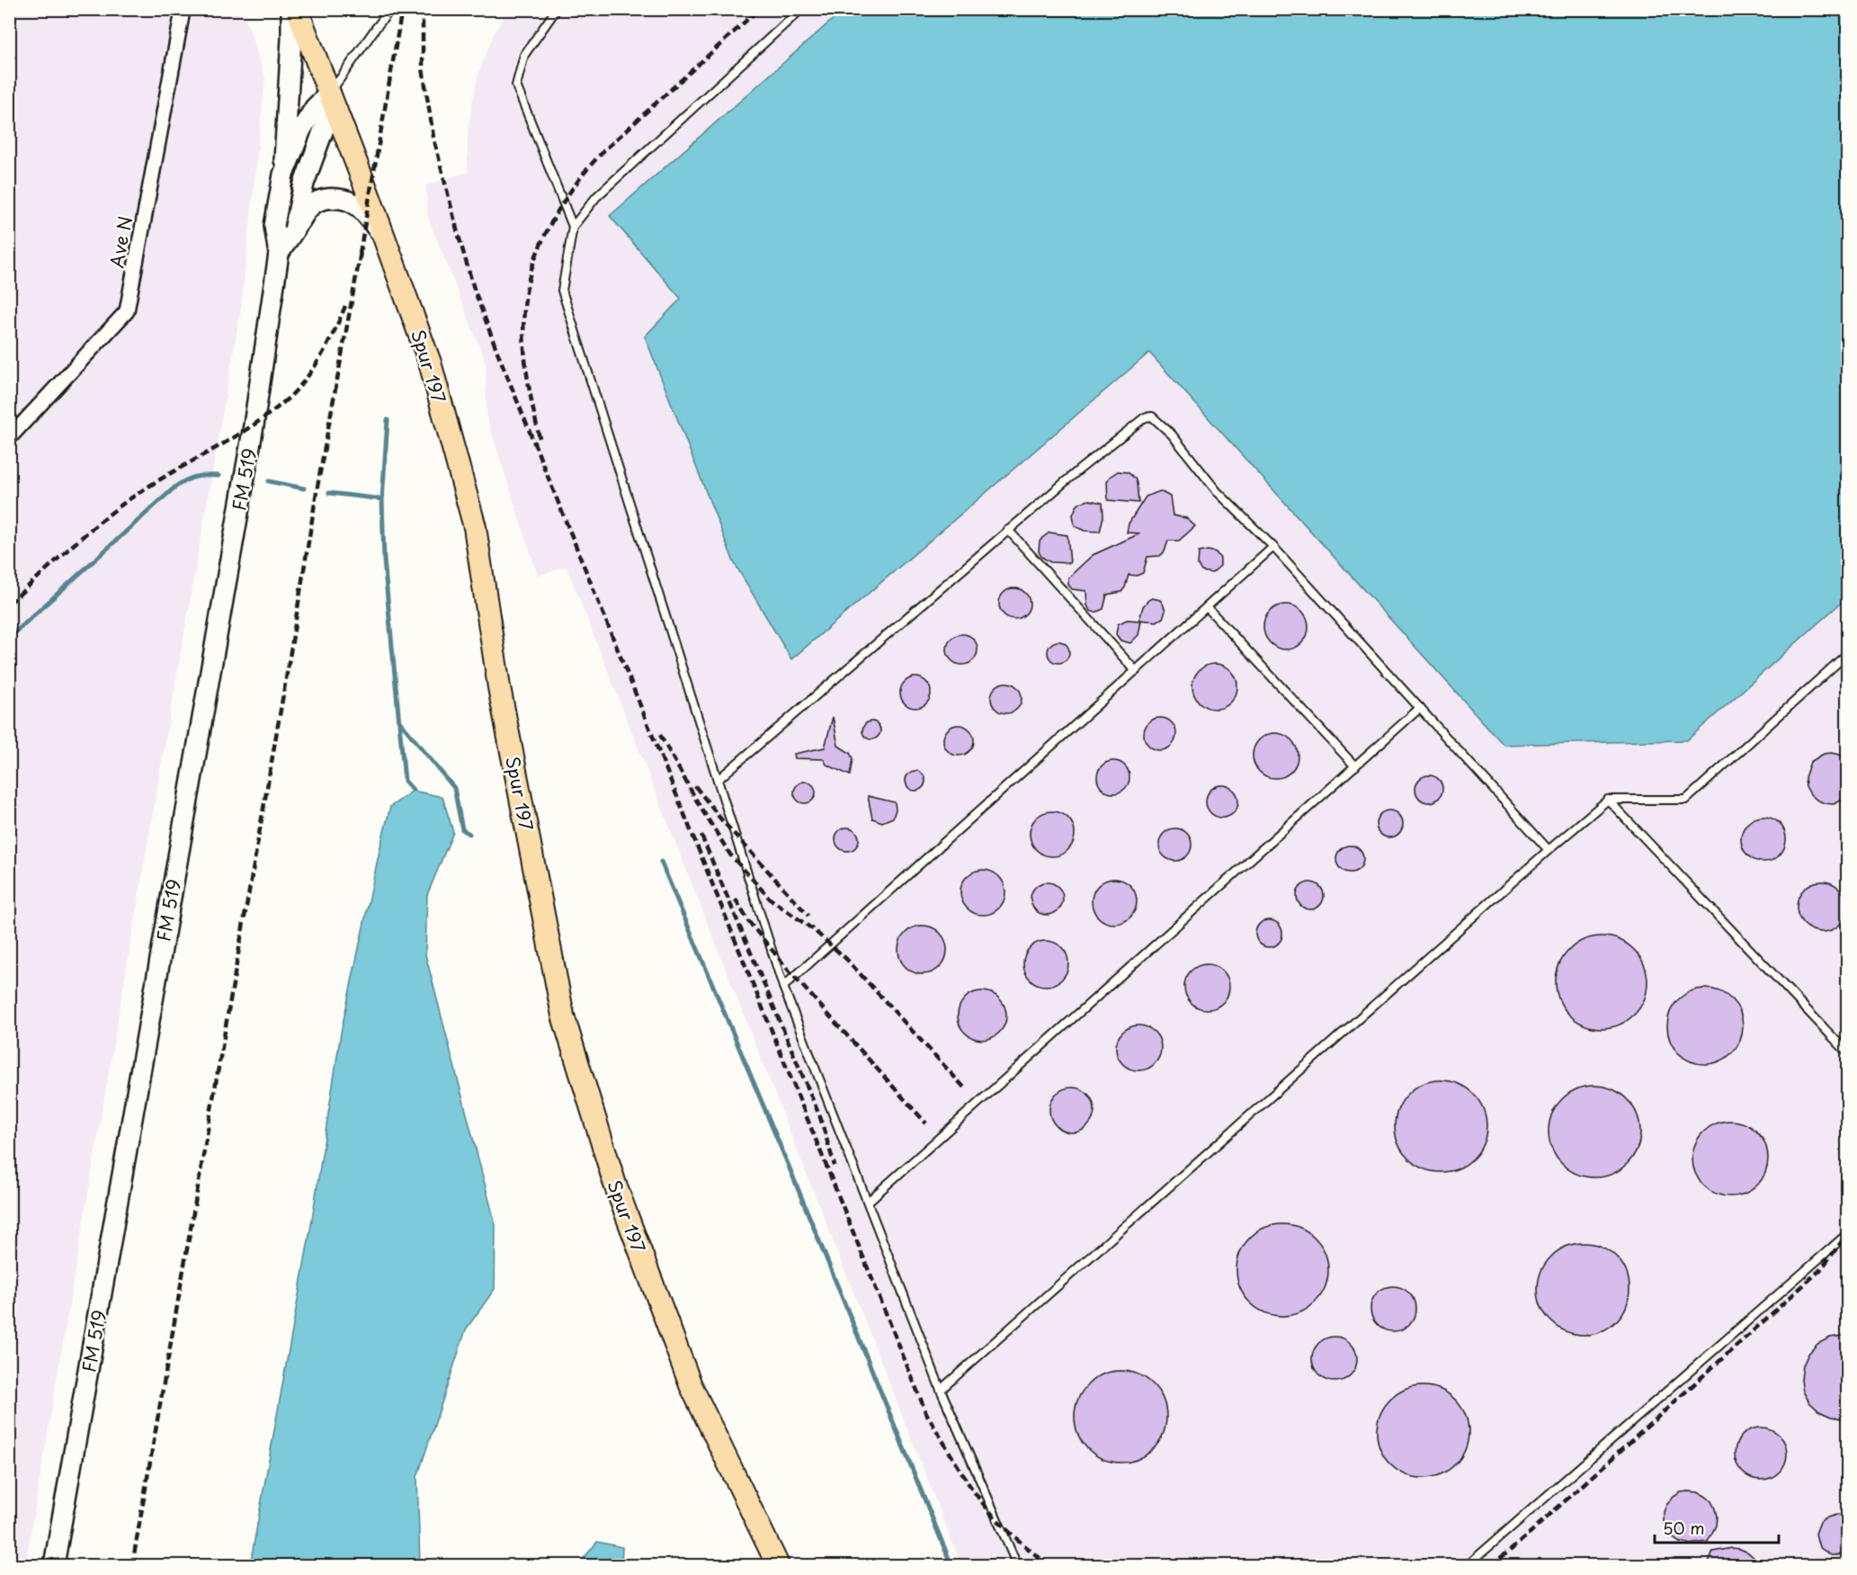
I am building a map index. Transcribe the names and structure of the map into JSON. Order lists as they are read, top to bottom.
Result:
{
  "streets": {
    "main road": ["Spur 197", "FM 519"],
    "street": ["Ave N"]
  },
  "crossings": [
    ["Spur 197", "FM 519"]
  ],
  "scale_bar": "50 m"
}
